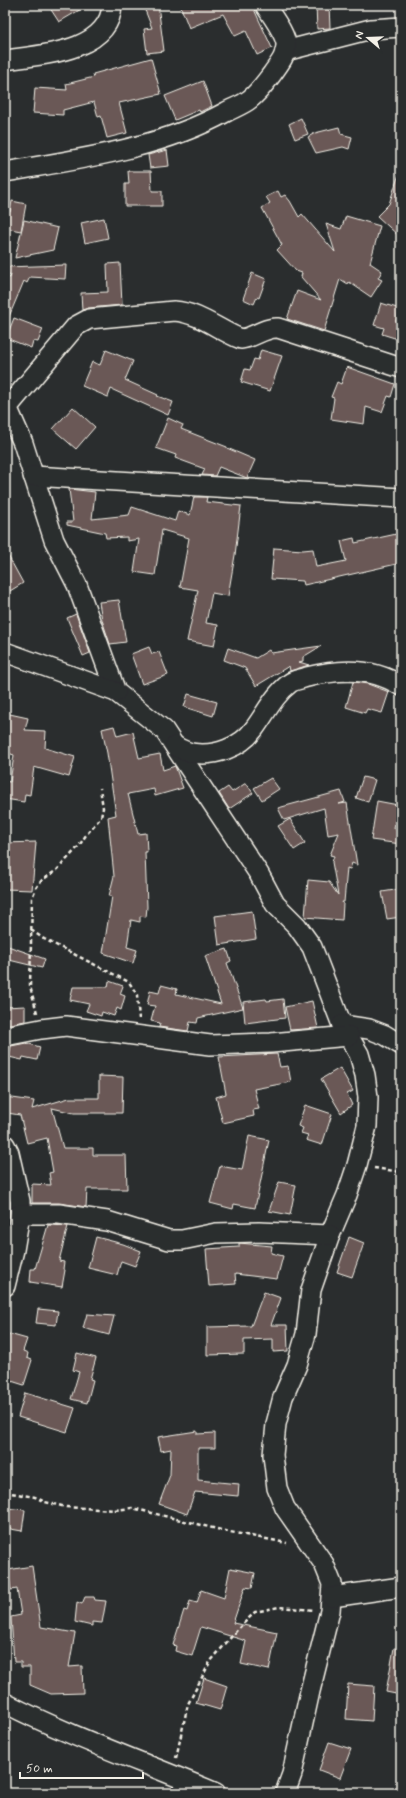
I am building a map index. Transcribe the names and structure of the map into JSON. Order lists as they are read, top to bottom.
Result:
{
  "scale_bar": "50 m",
  "north": "left"
}
